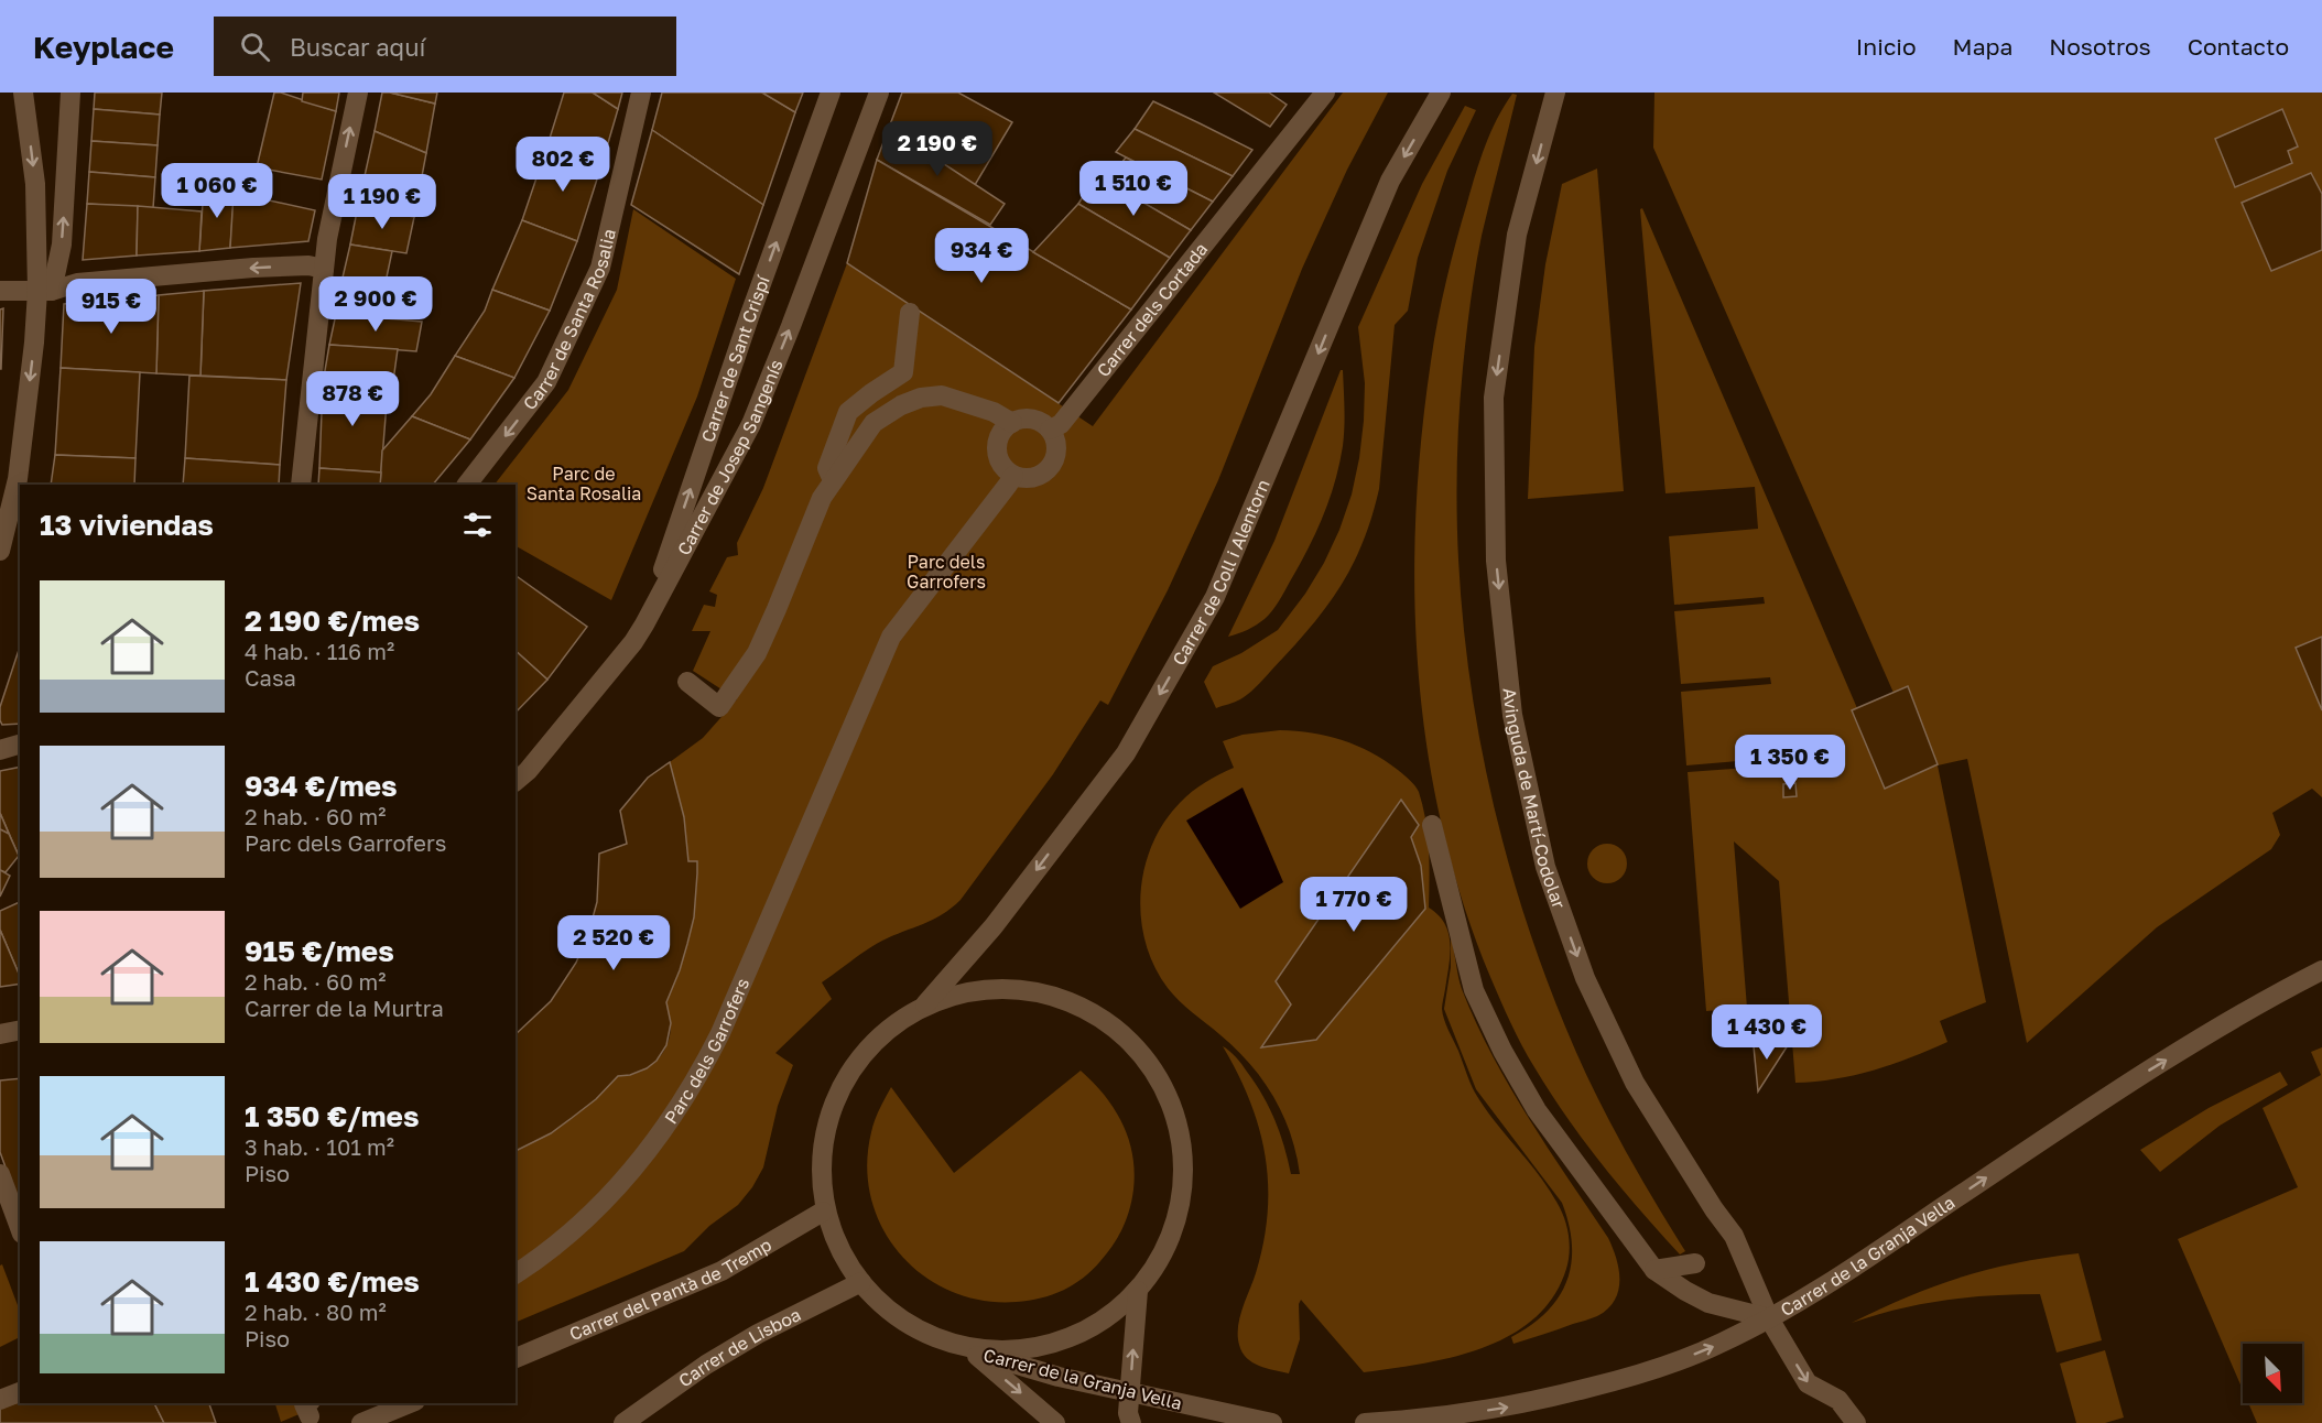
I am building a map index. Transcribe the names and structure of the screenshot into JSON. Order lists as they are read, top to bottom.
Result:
{
  "streets": {
    "street": [
      "Carrer dels Cortada",
      "Carrer de Santa Rosalia",
      "Carrer de Sant Crispí",
      "Carrer de Josep Sangenís",
      "Carrer de Coll i Alentorn",
      "Avinguda de Martí-Codolar",
      "Parc dels Garrofers",
      "Carrer de la Granja Vella",
      "Carrer del Pantà de Tremp",
      "Carrer de Lisboa"
    ]
  },
  "crossings": [
    ["Carrer dels Cortada", "Parc dels Garrofers"],
    ["Carrer de Sant Crispí", "Carrer de Josep Sangenís"],
    ["Avinguda de Martí-Codolar", "Carrer de la Granja Vella"]
  ],
  "one_way": ["Carrer de Santa Rosalia", "Carrer de Coll i Alentorn", "Carrer de la Granja Vella"],
  "parks": ["Parc de Santa Rosalia", "Parc dels Garrofers"],
  "north": "bottom right",
  "page": {
    "header": "Keyplace",
    "search": "Buscar aquí",
    "nav": [
      "Inicio",
      "Mapa",
      "Nosotros",
      "Contacto"
    ],
    "price": [
      "2 190 €",
      "802 €",
      "1 510 €",
      "1 060 €",
      "1 190 €",
      "934 €",
      "2 900 €",
      "915 €",
      "878 €",
      "1 350 €",
      "1 770 €",
      "2 520 €",
      "1 430 €"
    ],
    "heading": "13 viviendas",
    "list": [
      {
        "name": "2 190 €/mes",
        "note": "4 hab. · 116 m² · Casa"
      },
      {
        "name": "934 €/mes",
        "note": "2 hab. · 60 m² · Parc dels Garrofers"
      },
      {
        "name": "915 €/mes",
        "note": "2 hab. · 60 m² · Carrer de la Murtra"
      },
      {
        "name": "1 350 €/mes",
        "note": "3 hab. · 101 m² · Piso"
      },
      {
        "name": "1 430 €/mes",
        "note": "2 hab. · 80 m² · Piso"
      }
    ]
  }
}
